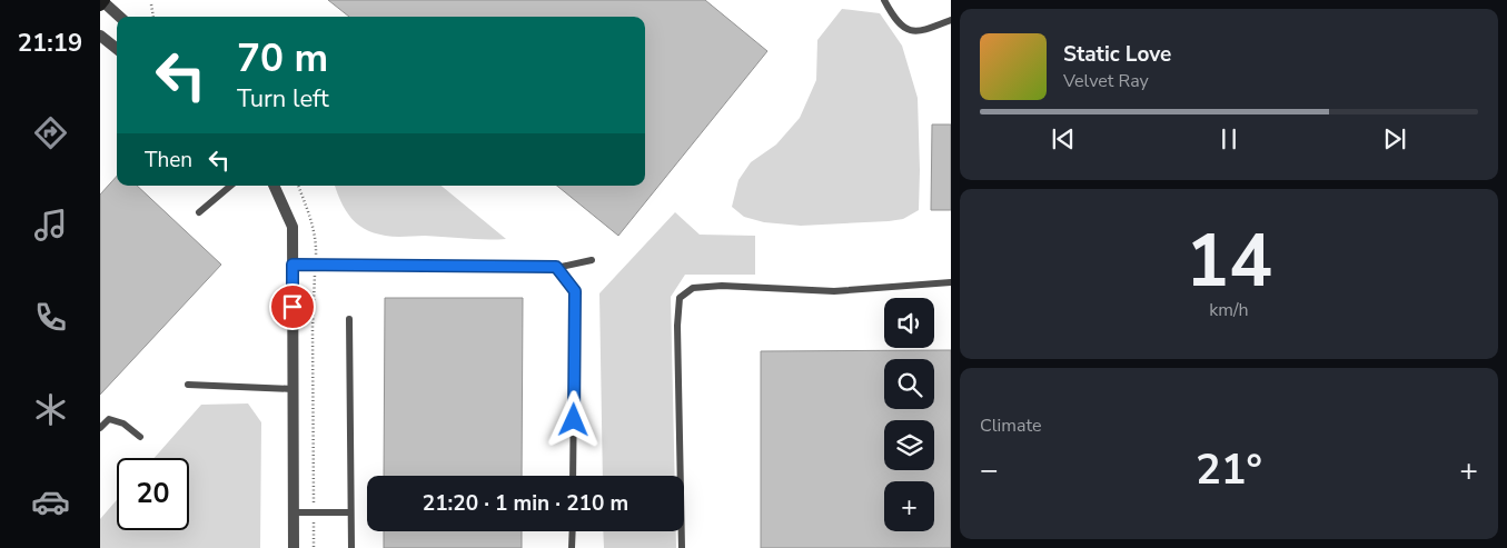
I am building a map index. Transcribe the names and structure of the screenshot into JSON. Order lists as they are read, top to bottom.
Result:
{
  "page": {
    "tabs": "21:19",
    "turn": ["70 m", "Turn left"],
    "song": ["Static Love", "Velvet Ray"],
    "then": "Then",
    "tile": [
      ["14", "km/h"],
      "Climate"
    ],
    "map_buttons": "+",
    "heat": ["−", "21°", "+"],
    "limit": "20",
    "trip": "21:20 · 1 min · 210 m"
  }
}
